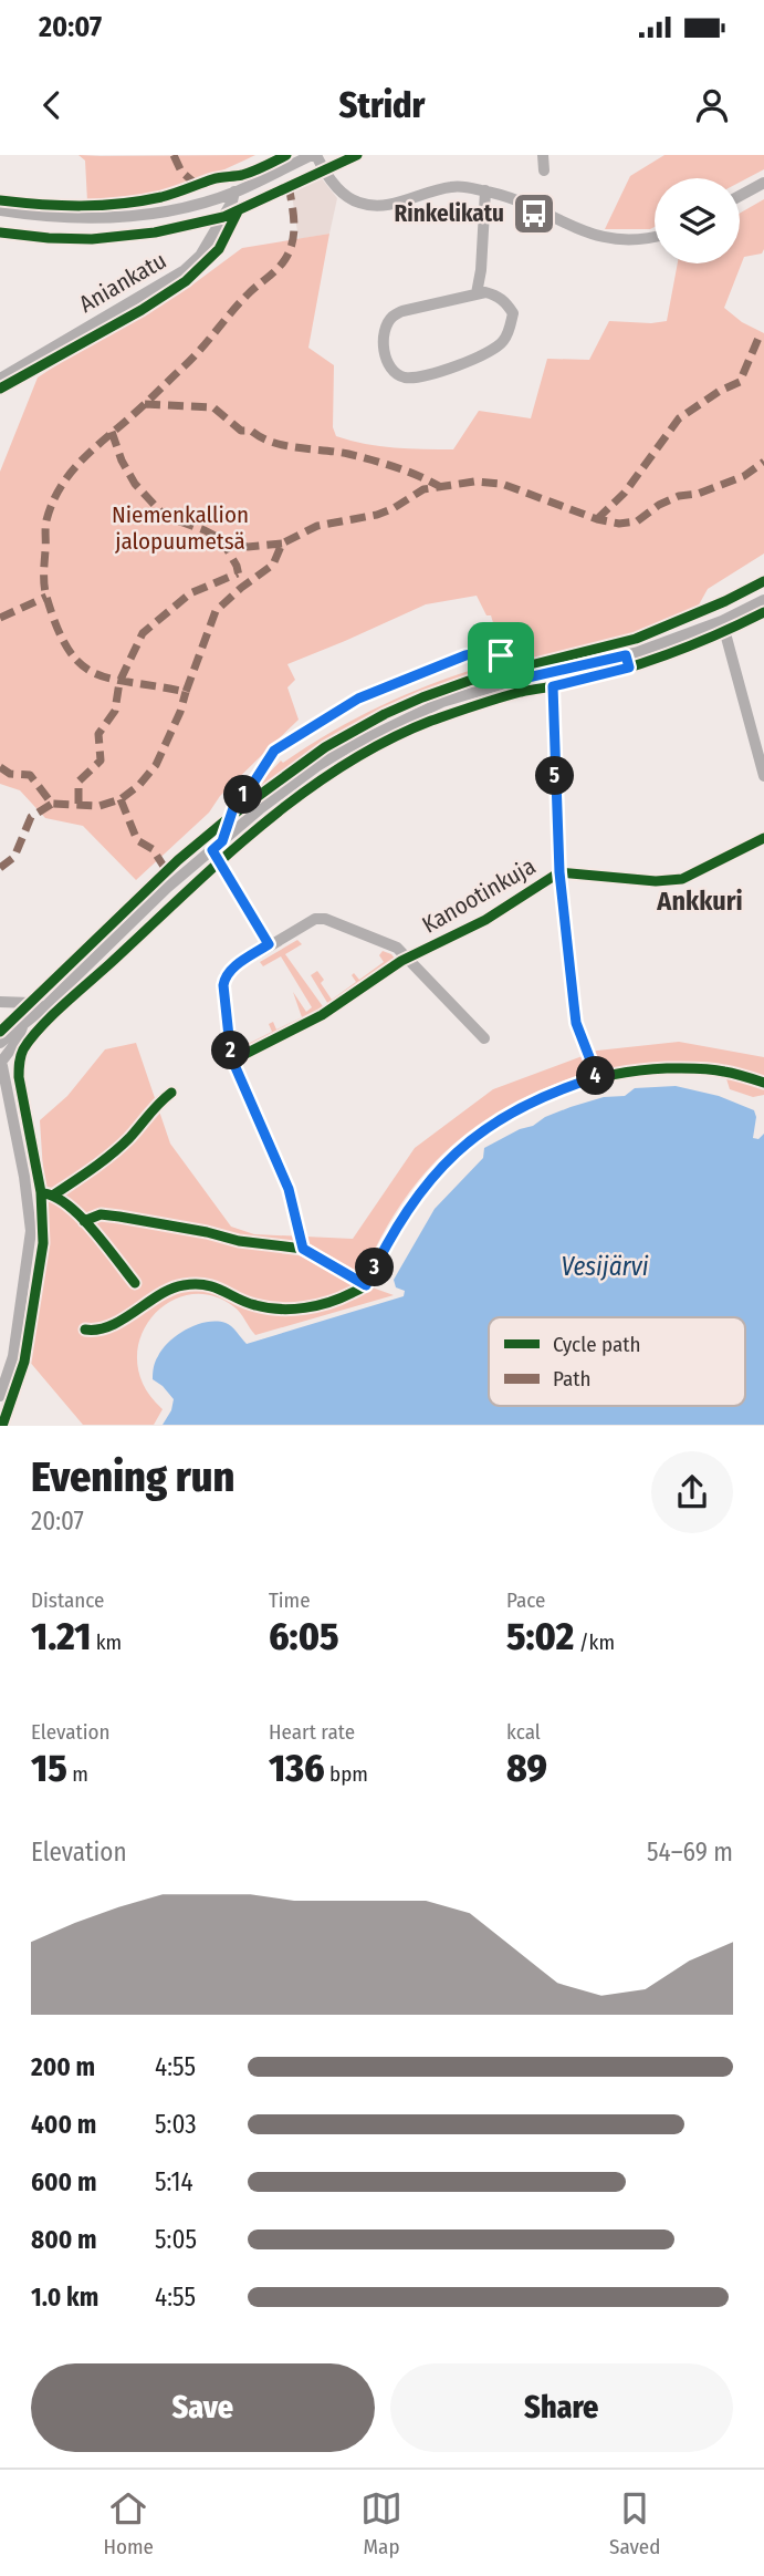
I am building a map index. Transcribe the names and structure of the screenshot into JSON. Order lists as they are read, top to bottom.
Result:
{
  "streets": {
    "street": ["Aniankatu"],
    "cycle path": ["Kanootinkuja"]
  },
  "districts": ["Ankkuri"],
  "water": ["Vesijärvi"],
  "parks": ["Niemenkallion jalopuumetsä"],
  "places": {
    "bus stop": ["Rinkelikatu"]
  },
  "legend": ["Cycle path", "Path"],
  "page": {
    "status": "20:07",
    "header": "Stridr",
    "pins": [
      "5",
      "1",
      "2",
      "4",
      "3"
    ],
    "heading": ["Evening run", "20:07"],
    "stats": [
      ["Distance", "1.21 km"],
      ["Time", "6:05"],
      ["Pace", "5:02 /km"],
      ["Elevation", "15 m"],
      ["Heart rate", "136 bpm"],
      ["kcal", "89"]
    ],
    "chart": ["Elevation", "54–69 m"],
    "list": [
      {
        "name": "200 m",
        "note": "4:55"
      },
      {
        "name": "400 m",
        "note": "5:03"
      },
      {
        "name": "600 m",
        "note": "5:14"
      },
      {
        "name": "800 m",
        "note": "5:05"
      },
      {
        "name": "1.0 km",
        "note": "4:55"
      }
    ],
    "buttons": ["Save", "Share"],
    "tabs": ["Home", "Map", "Saved"]
  }
}
